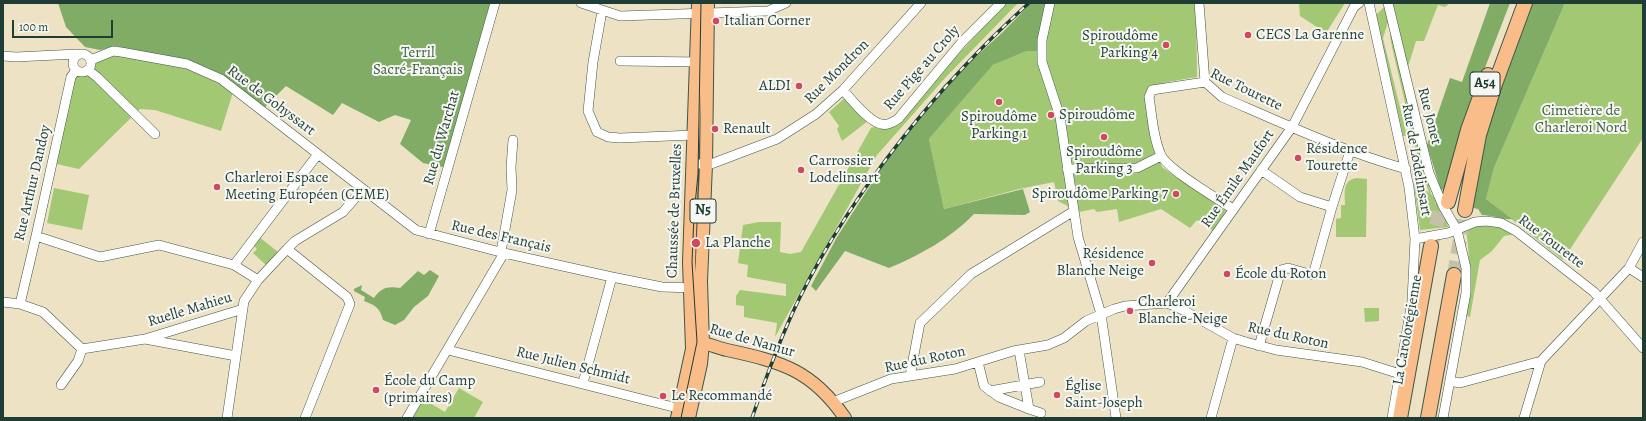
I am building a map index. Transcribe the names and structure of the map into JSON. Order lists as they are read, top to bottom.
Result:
{
  "streets": {
    "highway": ["A54", "La Carolorégienne"],
    "main road": ["Chaussée de Bruxelles", "N5", "Rue de Namur"],
    "street": [
      "Rue Pige au Croly",
      "Rue Mondron",
      "Rue Tourette",
      "Rue de Gohyssart",
      "Rue Jonet",
      "Rue du Warchat",
      "Rue de Lodelinsart",
      "Rue Émile Maufort",
      "Rue Arthur Dandoy",
      "Rue des Français",
      "Ruelle Mahieu",
      "Rue du Roton",
      "Rue Julien Schmidt"
    ]
  },
  "crossings": [
    ["Rue Pige au Croly", "Rue Mondron"],
    ["Rue Mondron", "Chaussée de Bruxelles"],
    ["Rue Tourette", "Rue Jonet"],
    ["Rue Tourette", "Rue de Lodelinsart"],
    ["Rue Tourette", "Rue Émile Maufort"],
    ["Rue de Gohyssart", "Rue Arthur Dandoy"],
    ["Rue de Gohyssart", "Rue des Français"],
    ["Rue du Warchat", "Rue des Français"],
    ["Rue de Lodelinsart", "Rue du Roton"],
    ["Rue Émile Maufort", "Rue du Roton"],
    ["Chaussée de Bruxelles", "Rue des Français"],
    ["Chaussée de Bruxelles", "Rue de Namur"],
    ["Chaussée de Bruxelles", "Rue Julien Schmidt"],
    ["Rue du Roton", "Rue de Namur"]
  ],
  "parks": ["Terril Sacré-Français", "Cimetière de Charleroi Nord"],
  "places": [
    "Italian Corner",
    "CECS La Garenne",
    "Spiroudôme Parking 4",
    "ALDI",
    "Spiroudôme Parking 1",
    "Spiroudôme",
    "Renault",
    "Spiroudôme Parking 3",
    "Résidence Tourette",
    "Carrossier Lodelinsart",
    "Charleroi Espace Meeting Européen (CEME)",
    "Spiroudôme Parking 7",
    "La Planche",
    "Résidence Blanche Neige",
    "École du Roton",
    "Charleroi Blanche-Neige",
    "École du Camp (primaires)",
    "Église Saint-Joseph",
    "Le Recommandé"
  ],
  "scale_bar": "100 m"
}
